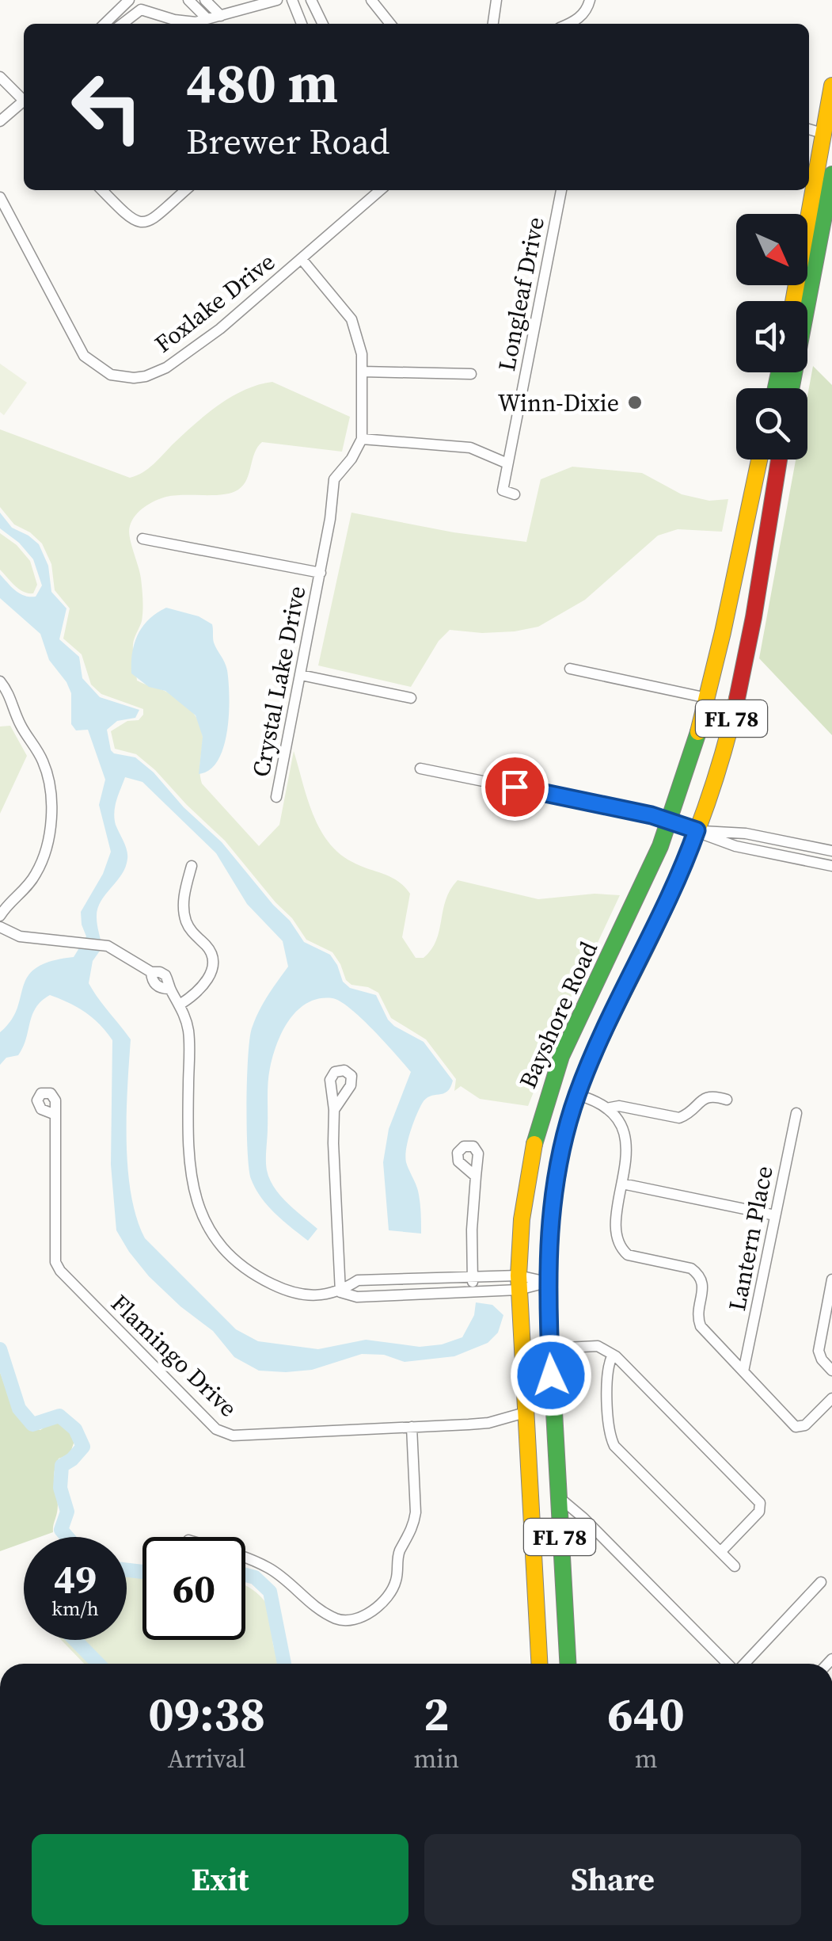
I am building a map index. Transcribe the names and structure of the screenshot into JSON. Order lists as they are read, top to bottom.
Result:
{
  "streets": {
    "main road": ["FL 78", "Bayshore Road"],
    "street": [
      "Longleaf Drive",
      "Foxlake Drive",
      "Crystal Lake Drive",
      "Lantern Place",
      "Flamingo Drive"
    ]
  },
  "crossings": [
    ["Bayshore Road", "Flamingo Drive"]
  ],
  "places": ["Winn-Dixie"],
  "north": "bottom right",
  "page": {
    "turn": ["480 m", "Brewer Road"],
    "speed": "49 km/h",
    "limit": "60",
    "eta": [
      "09:38",
      "Arrival",
      "2",
      "min",
      "640",
      "m"
    ],
    "buttons": ["Exit", "Share"]
  }
}
